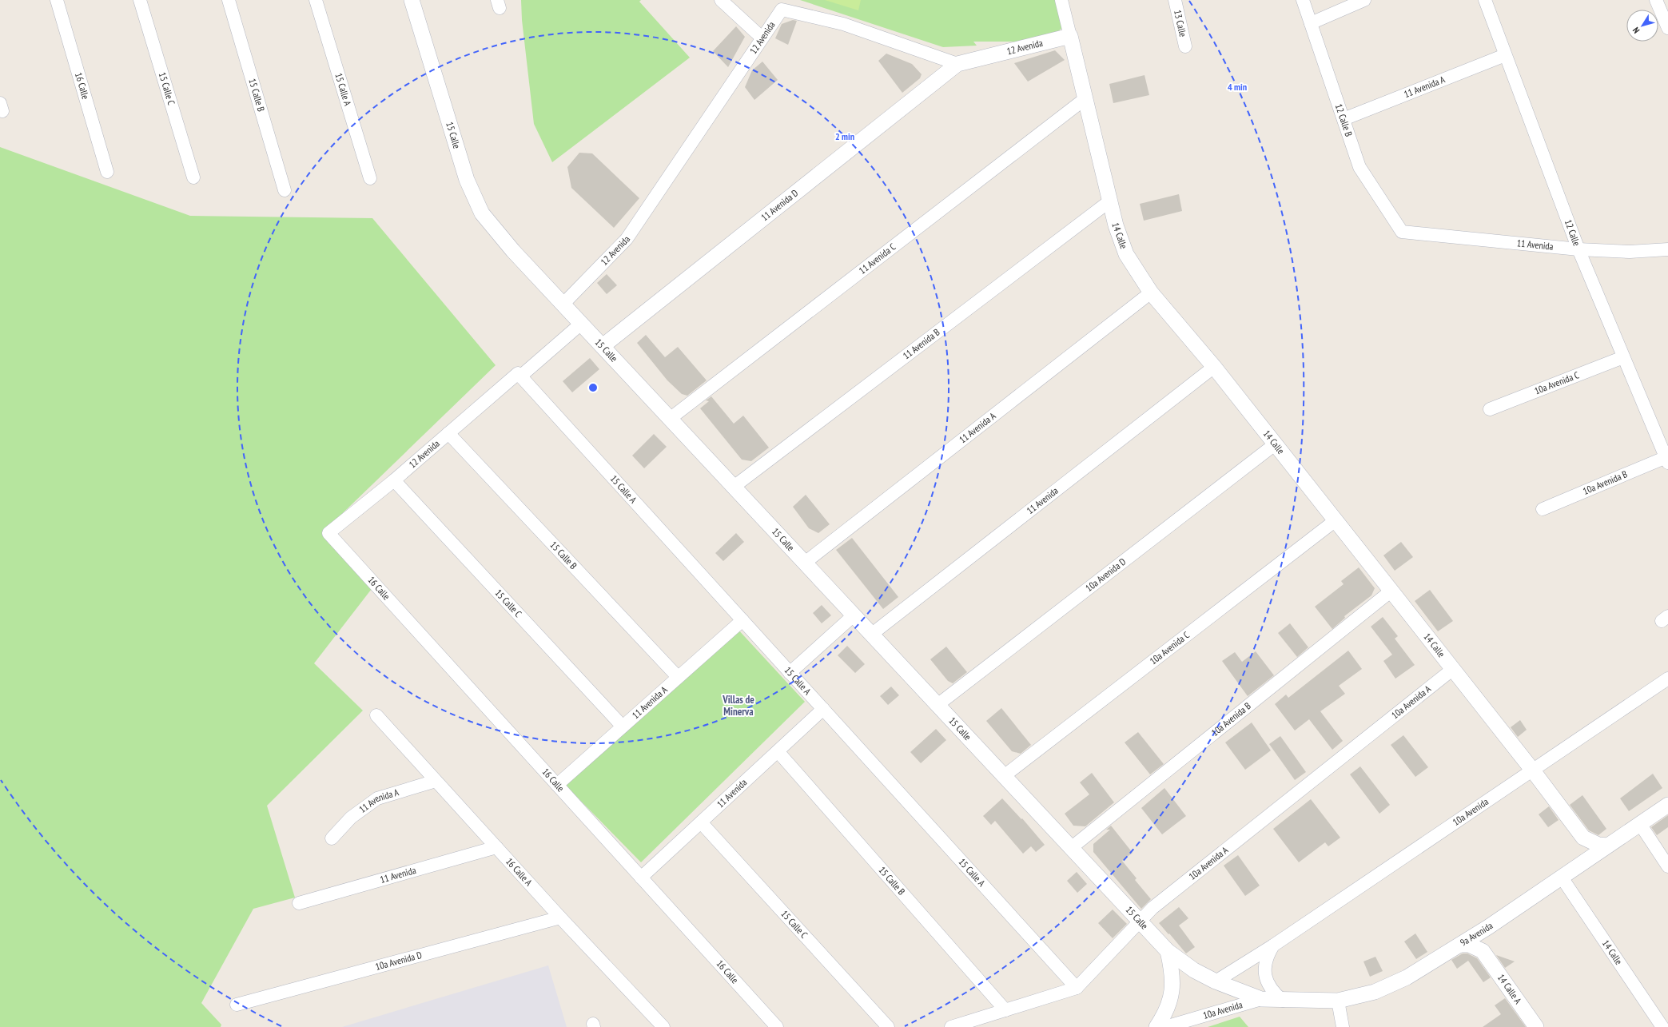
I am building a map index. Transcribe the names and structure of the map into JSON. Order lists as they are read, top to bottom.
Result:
{
  "streets": {
    "street": [
      "13 Calle",
      "12 Avenida",
      "16 Calle",
      "11 Avenida A",
      "15 Calle C",
      "15 Calle A",
      "15 Calle B",
      "12 Calle B",
      "15 Calle",
      "11 Avenida D",
      "12 Calle",
      "14 Calle",
      "11 Avenida",
      "11 Avenida C",
      "11 Avenida B",
      "10a Avenida C",
      "10a Avenida B",
      "10a Avenida D",
      "10a Avenida A",
      "10a Avenida",
      "16 Calle A",
      "9a Avenida",
      "14 Calle A"
    ]
  },
  "crossings": [
    ["12 Avenida", "16 Calle"],
    ["12 Avenida", "15 Calle C"],
    ["12 Avenida", "15 Calle A"],
    ["12 Avenida", "15 Calle B"],
    ["12 Avenida", "15 Calle"],
    ["12 Avenida", "11 Avenida D"],
    ["12 Avenida", "14 Calle"],
    ["16 Calle", "11 Avenida A"],
    ["16 Calle", "11 Avenida"],
    ["11 Avenida A", "15 Calle C"],
    ["11 Avenida A", "15 Calle A"],
    ["11 Avenida A", "15 Calle B"],
    ["11 Avenida A", "12 Calle B"],
    ["11 Avenida A", "15 Calle"],
    ["11 Avenida A", "12 Calle"],
    ["11 Avenida A", "14 Calle"],
    ["11 Avenida A", "16 Calle A"],
    ["15 Calle C", "11 Avenida"],
    ["15 Calle A", "11 Avenida"],
    ["15 Calle A", "10a Avenida A"],
    ["15 Calle B", "11 Avenida"],
    ["15 Calle B", "10a Avenida A"],
    ["12 Calle B", "11 Avenida"],
    ["15 Calle", "11 Avenida D"],
    ["15 Calle", "11 Avenida"],
    ["15 Calle", "11 Avenida C"],
    ["15 Calle", "11 Avenida B"],
    ["15 Calle", "10a Avenida C"],
    ["15 Calle", "10a Avenida B"],
    ["15 Calle", "10a Avenida D"],
    ["15 Calle", "10a Avenida A"],
    ["15 Calle", "10a Avenida"],
    ["15 Calle", "9a Avenida"],
    ["12 Calle", "11 Avenida"],
    ["12 Calle", "10a Avenida C"],
    ["12 Calle", "10a Avenida B"],
    ["14 Calle", "11 Avenida"],
    ["14 Calle", "11 Avenida C"],
    ["14 Calle", "11 Avenida B"],
    ["14 Calle", "10a Avenida C"],
    ["14 Calle", "10a Avenida B"],
    ["14 Calle", "10a Avenida D"],
    ["14 Calle", "10a Avenida A"],
    ["14 Calle", "10a Avenida"],
    ["14 Calle", "9a Avenida"],
    ["11 Avenida", "16 Calle A"],
    ["10a Avenida D", "16 Calle A"],
    ["10a Avenida", "9a Avenida"]
  ],
  "districts": ["Villas de Minerva"],
  "north": "bottom left",
  "rings": ["4 min", "2 min"]
}
